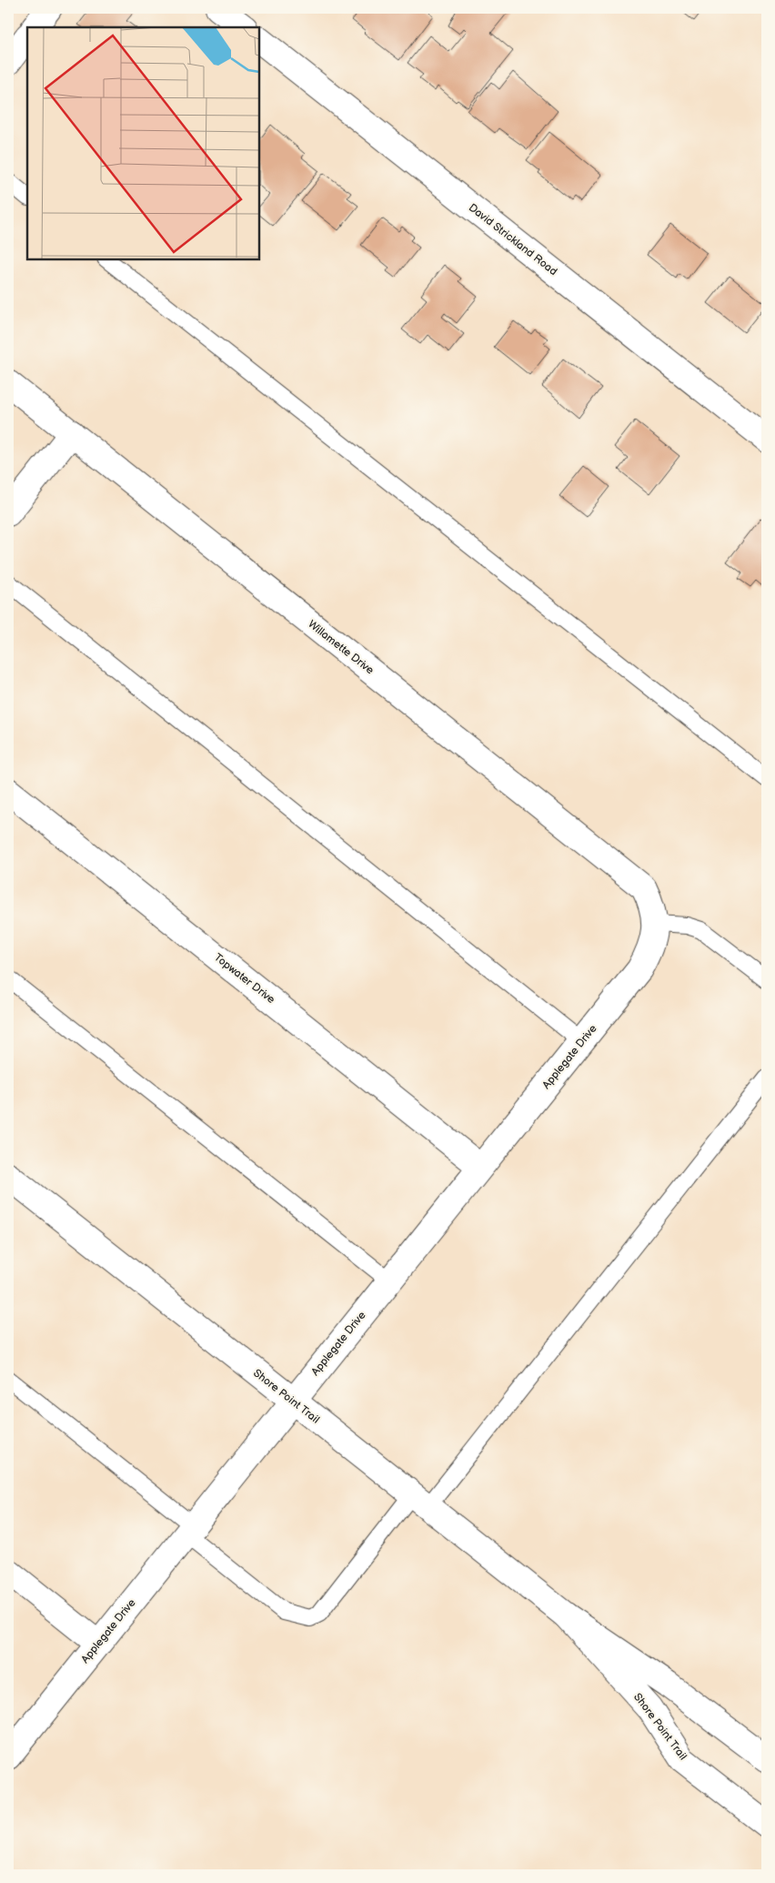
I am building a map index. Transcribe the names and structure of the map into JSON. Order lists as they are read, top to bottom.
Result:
{
  "streets": {
    "street": [
      "David Strickland Road",
      "Willamette Drive",
      "Topwater Drive",
      "Applegate Drive",
      "Shore Point Trail"
    ]
  },
  "crossings": [
    ["Willamette Drive", "Applegate Drive"],
    ["Topwater Drive", "Applegate Drive"],
    ["Applegate Drive", "Shore Point Trail"]
  ]
}
